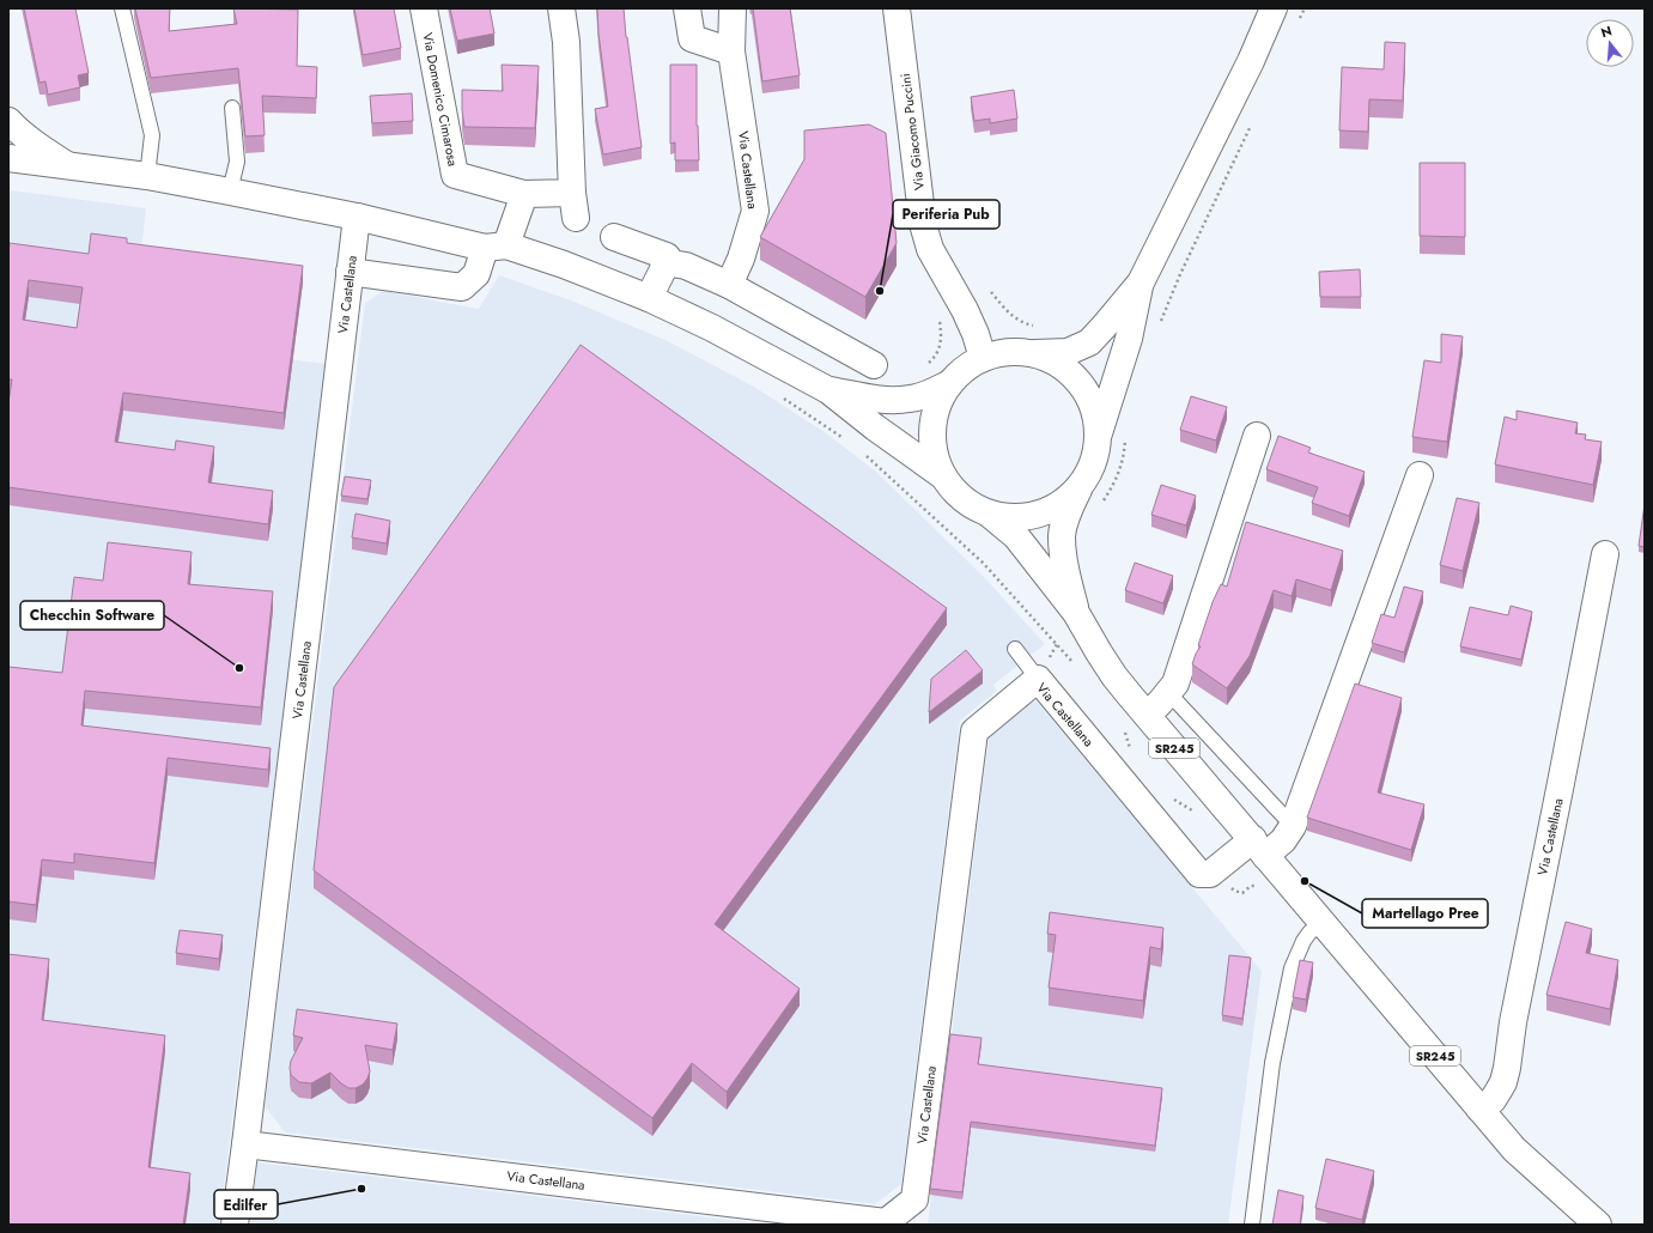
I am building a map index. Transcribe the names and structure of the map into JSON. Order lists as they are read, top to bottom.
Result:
{
  "streets": {
    "street": [
      "Via Domenico Cimarosa",
      "Via Giacomo Puccini",
      "Via Castellana",
      "SR245"
    ]
  },
  "crossings": [
    ["Via Giacomo Puccini", "SR245"],
    ["Via Castellana", "SR245"]
  ],
  "places": [
    "Periferia Pub",
    "Checchin Software",
    "Martellago Pree",
    "Edilfer"
  ],
  "north": "top"
}
